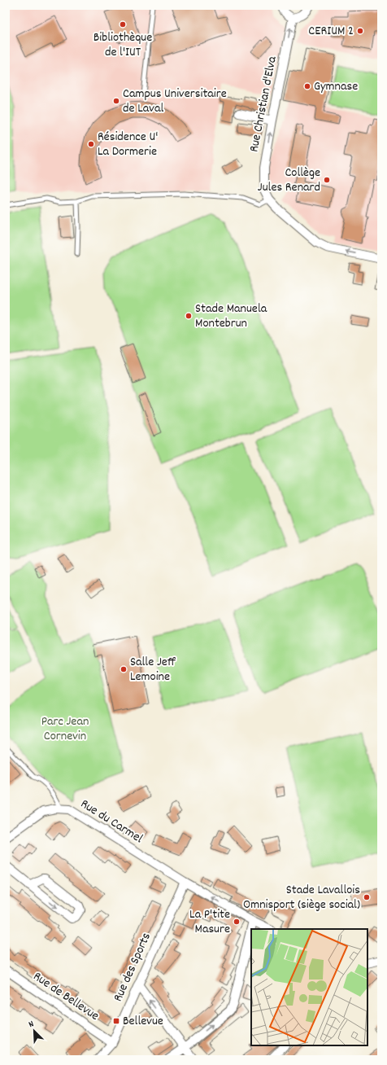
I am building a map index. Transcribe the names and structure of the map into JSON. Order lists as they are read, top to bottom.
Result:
{
  "streets": {
    "street": [
      "Rue Christian d'Elva",
      "Rue du Carmel",
      "Rue des Sports",
      "Rue de Bellevue"
    ]
  },
  "crossings": [
    ["Rue du Carmel", "Rue des Sports"],
    ["Rue des Sports", "Rue de Bellevue"]
  ],
  "one_way": ["Rue Christian d'Elva"],
  "parks": ["Parc Jean Cornevin"],
  "places": {
    "other": [
      "Bibliothèque de l'IUT",
      "CERIUM 2",
      "Gymnase",
      "Campus Universitaire de Laval",
      "Résidence U' La Dormerie",
      "Collège Jules Renard",
      "Stade Manuela Montebrun",
      "Salle Jeff Lemoine",
      "Stade Lavallois Omnisport (siège social)",
      "La P'tite Masure"
    ],
    "transit": ["Bellevue"]
  },
  "north": "top left"
}
